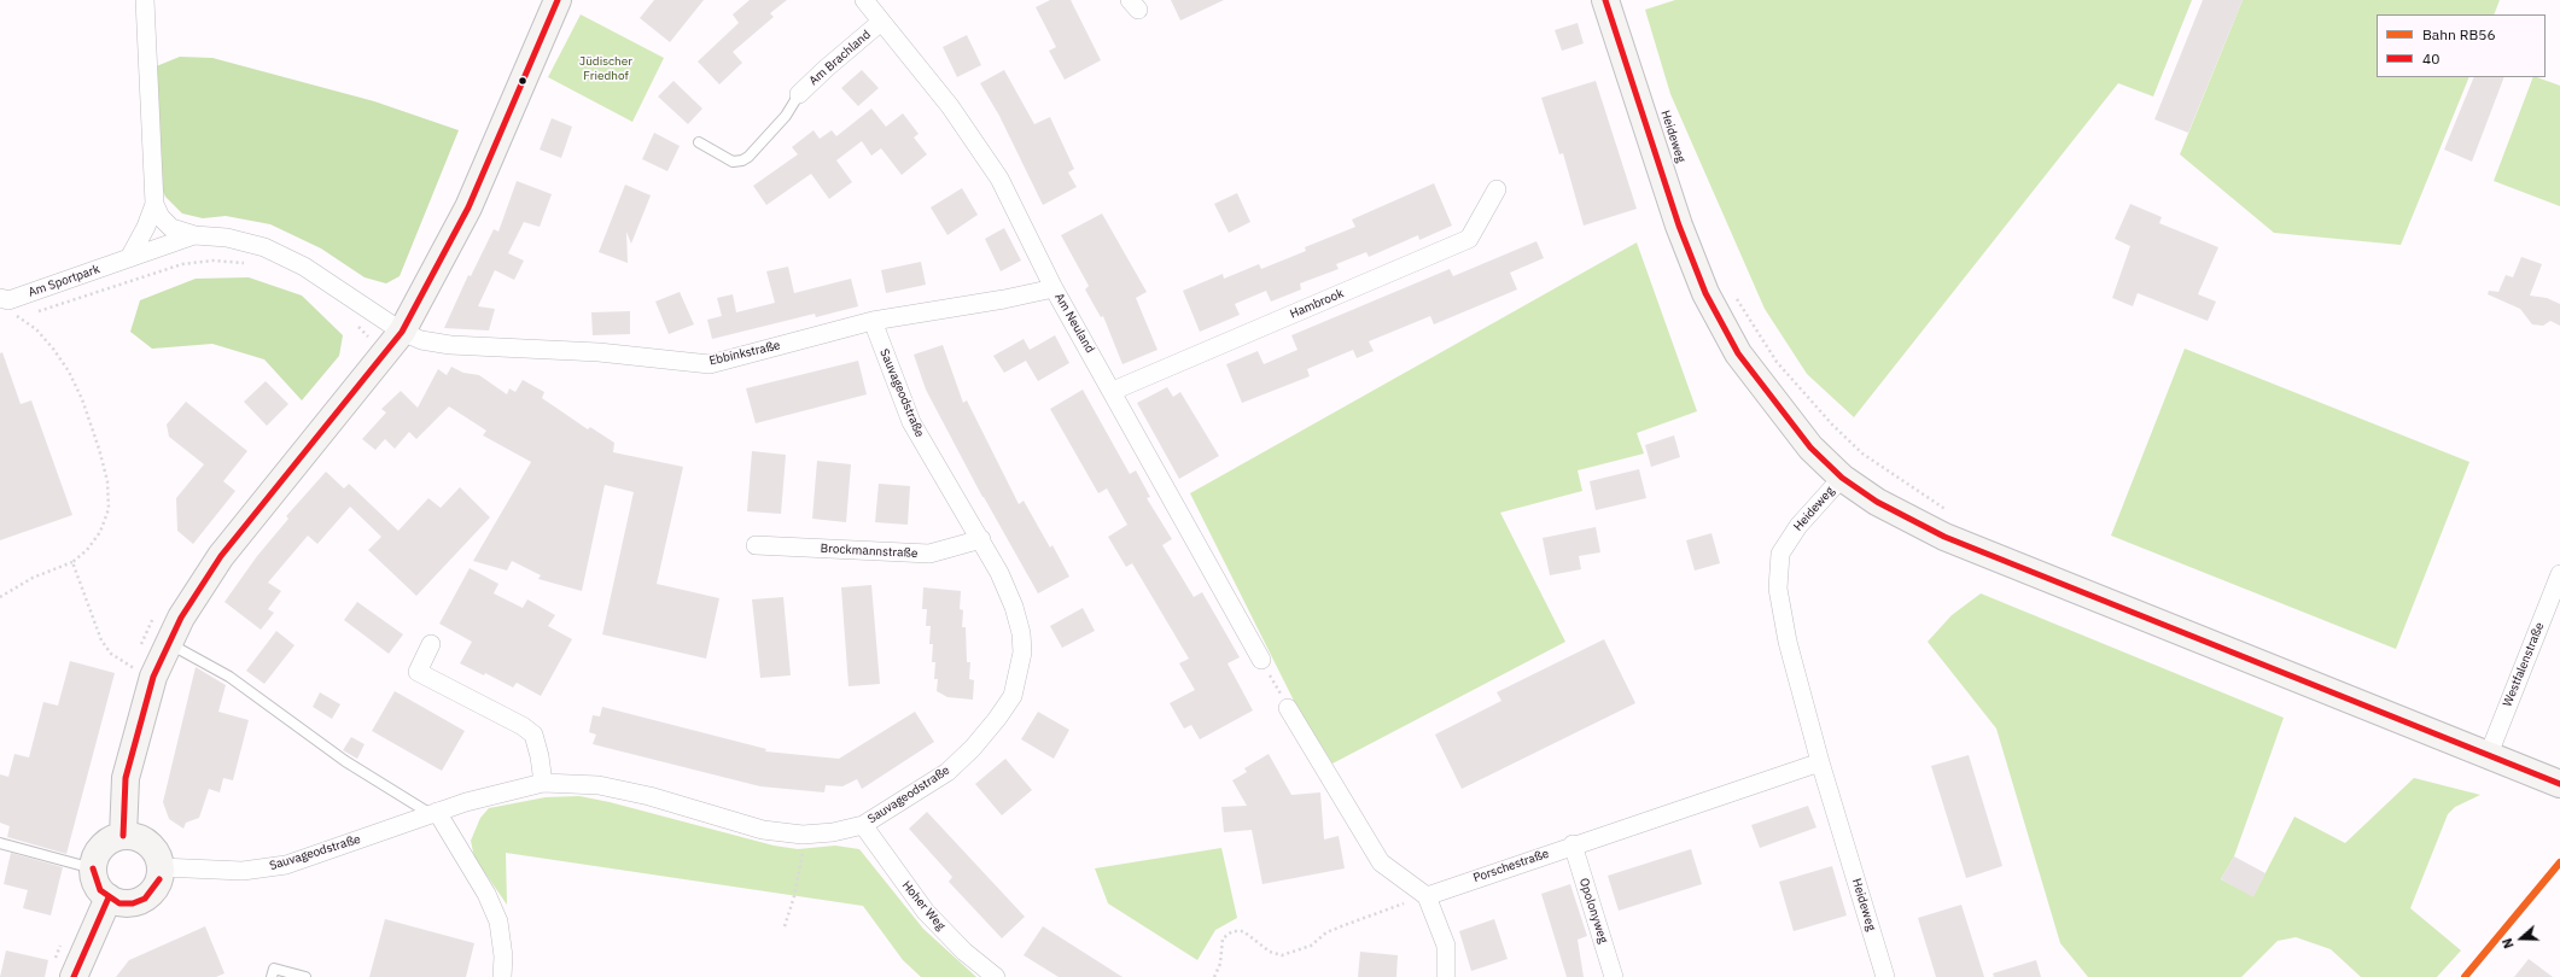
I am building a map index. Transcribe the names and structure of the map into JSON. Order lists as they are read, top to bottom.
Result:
{
  "streets": {
    "street": [
      "Am Brachland",
      "Heideweg",
      "Am Sportpark",
      "Hambrook",
      "Am Neuland",
      "Ebbinkstraße",
      "Sauvageodstraße",
      "Brockmannstraße",
      "Westfalenstraße",
      "Porschestraße",
      "Hoher Weg",
      "Opolonyweg"
    ]
  },
  "crossings": [
    ["Am Brachland", "Am Neuland"],
    ["Heideweg", "Porschestraße"],
    ["Am Sportpark", "Ebbinkstraße"],
    ["Hambrook", "Am Neuland"],
    ["Am Neuland", "Ebbinkstraße"],
    ["Ebbinkstraße", "Sauvageodstraße"],
    ["Sauvageodstraße", "Brockmannstraße"],
    ["Sauvageodstraße", "Hoher Weg"],
    ["Porschestraße", "Opolonyweg"]
  ],
  "parks": ["Jüdischer Friedhof"],
  "lines": ["transit line 40", "rail line RB56"],
  "legend": ["Bahn RB56", "40"],
  "north": "left"
}
